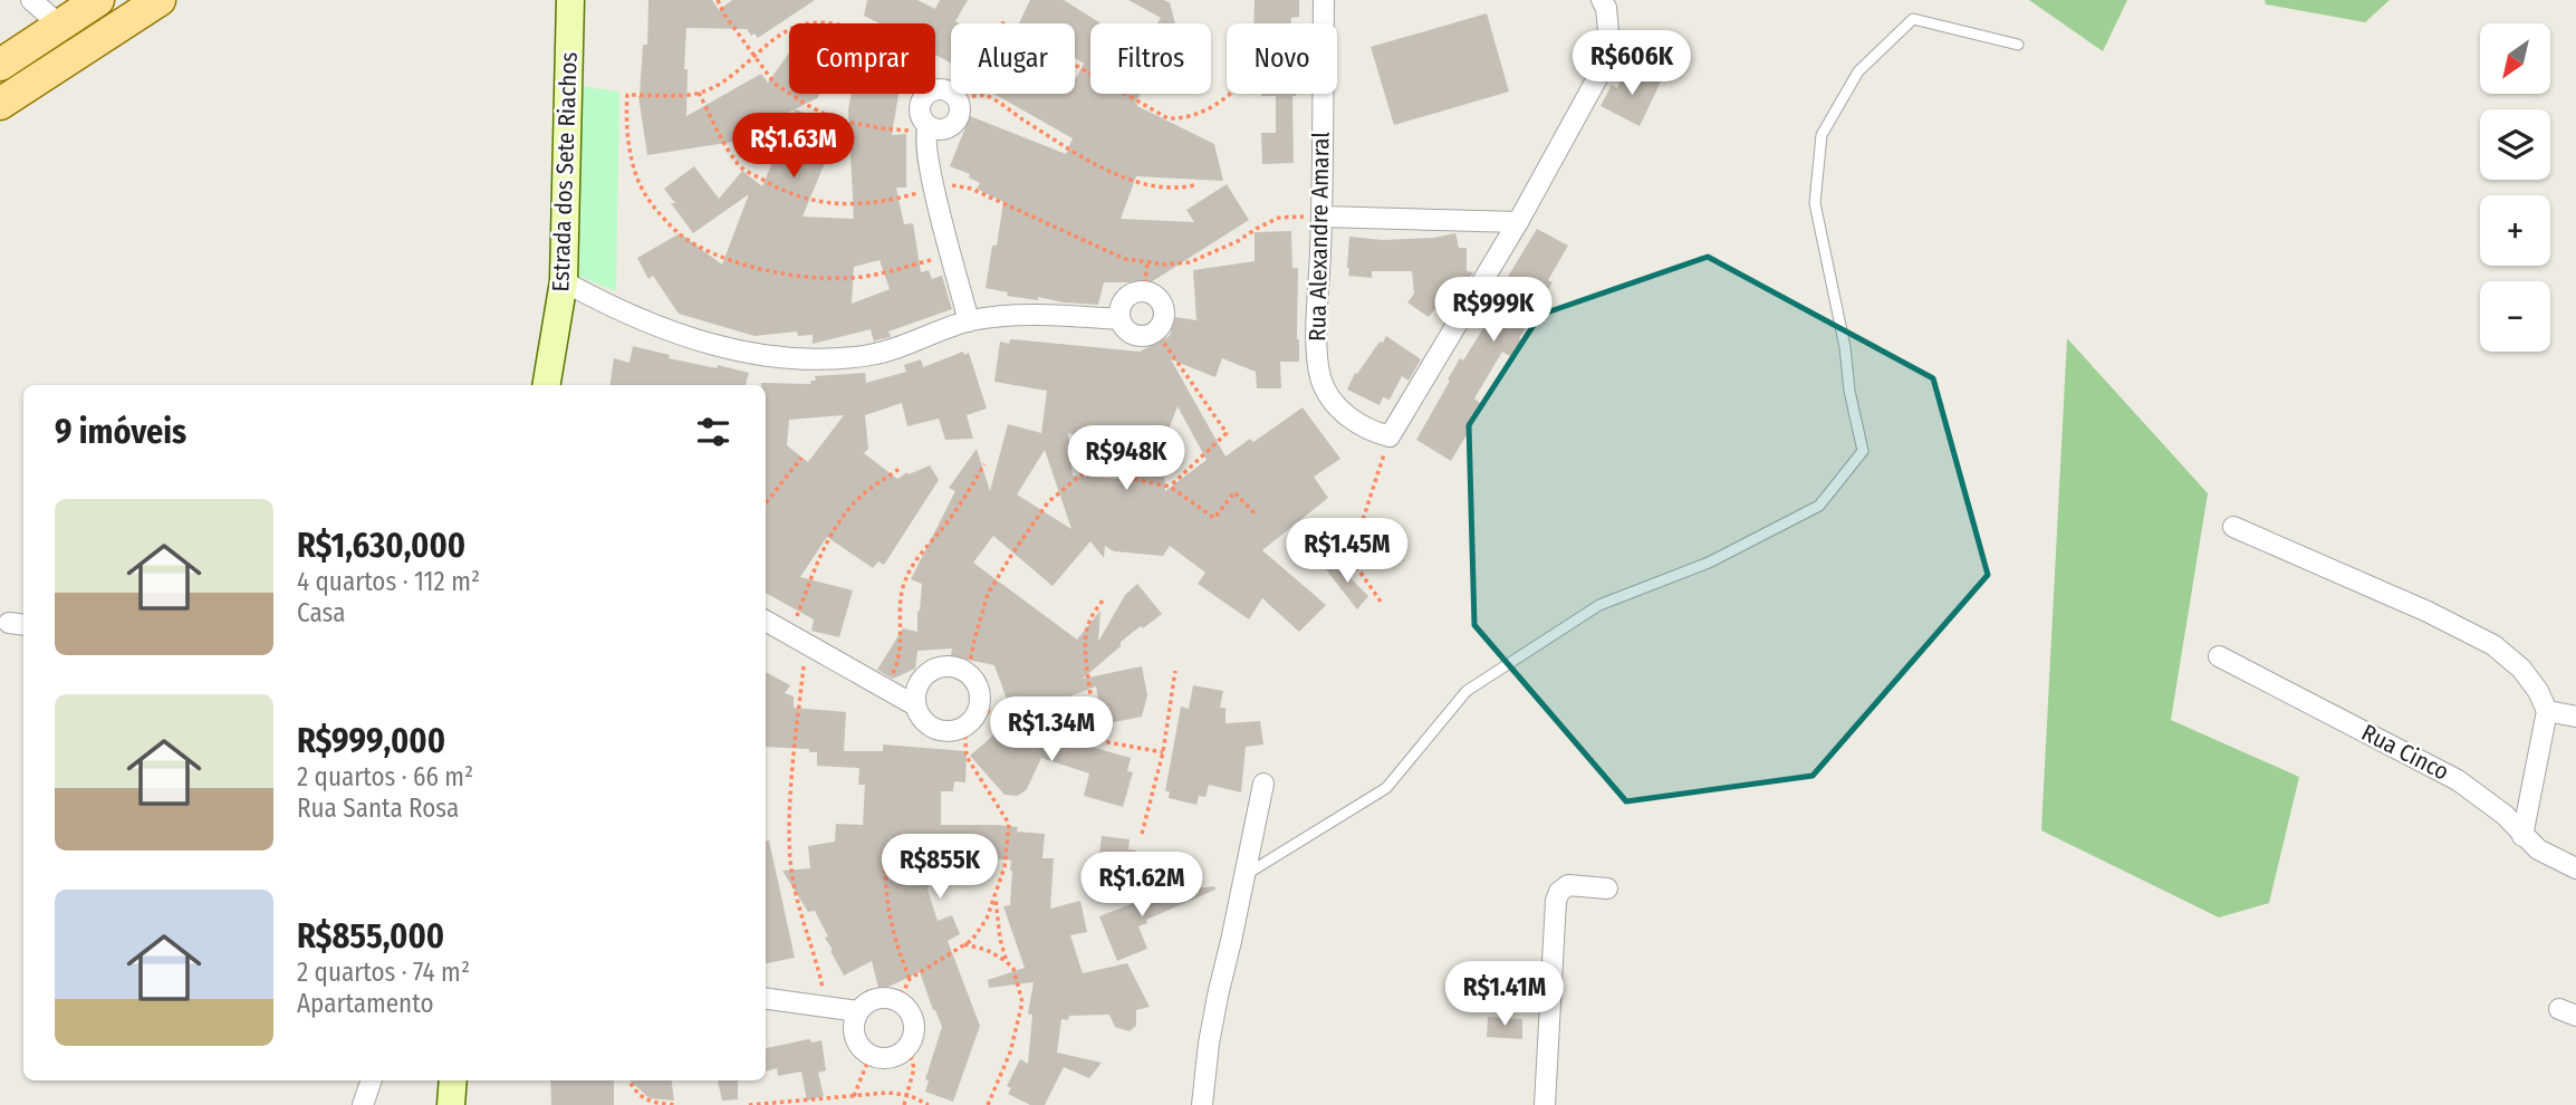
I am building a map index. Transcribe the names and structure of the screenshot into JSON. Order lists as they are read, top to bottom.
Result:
{
  "streets": {
    "street": ["Estrada dos Sete Riachos", "Rua Alexandre Amaral", "Rua Cinco"]
  },
  "north": "bottom left",
  "page": {
    "map_buttons": ["+", "−"],
    "chip": [
      "Comprar",
      "Alugar",
      "Filtros",
      "Novo"
    ],
    "price": [
      "R$606K",
      "R$1.63M",
      "R$999K",
      "R$948K",
      "R$1.45M",
      "R$1.34M",
      "R$855K",
      "R$1.62M",
      "R$1.41M"
    ],
    "heading": "9 imóveis",
    "list": [
      {
        "name": "R$1,630,000",
        "note": "4 quartos · 112 m² · Casa"
      },
      {
        "name": "R$999,000",
        "note": "2 quartos · 66 m² · Rua Santa Rosa"
      },
      {
        "name": "R$855,000",
        "note": "2 quartos · 74 m² · Apartamento"
      }
    ]
  }
}
